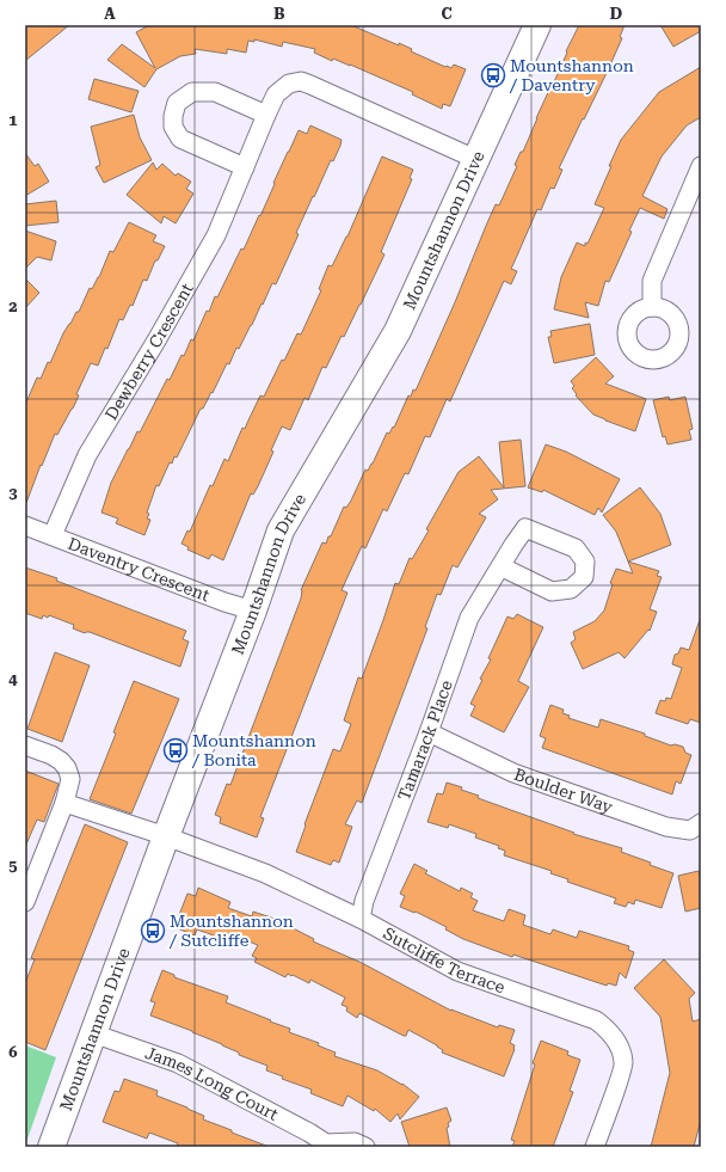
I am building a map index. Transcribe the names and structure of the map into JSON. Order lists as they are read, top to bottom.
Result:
{
  "streets": {
    "street": [
      "Mountshannon Drive",
      "Dewberry Crescent",
      "Daventry Crescent",
      "Tamarack Place",
      "Boulder Way",
      "Sutcliffe Terrace",
      "James Long Court"
    ]
  },
  "crossings": [
    ["Mountshannon Drive", "Dewberry Crescent"],
    ["Mountshannon Drive", "Daventry Crescent"],
    ["Mountshannon Drive", "Sutcliffe Terrace"],
    ["Mountshannon Drive", "James Long Court"],
    ["Dewberry Crescent", "Daventry Crescent"],
    ["Tamarack Place", "Boulder Way"],
    ["Tamarack Place", "Sutcliffe Terrace"]
  ],
  "places": {
    "bus stop": ["Mountshannon / Daventry", "Mountshannon / Bonita", "Mountshannon / Sutcliffe"]
  },
  "grid": {
    "columns": [
      "A",
      "B",
      "C",
      "D"
    ],
    "rows": [
      "1",
      "2",
      "3",
      "4",
      "5",
      "6"
    ]
  }
}
